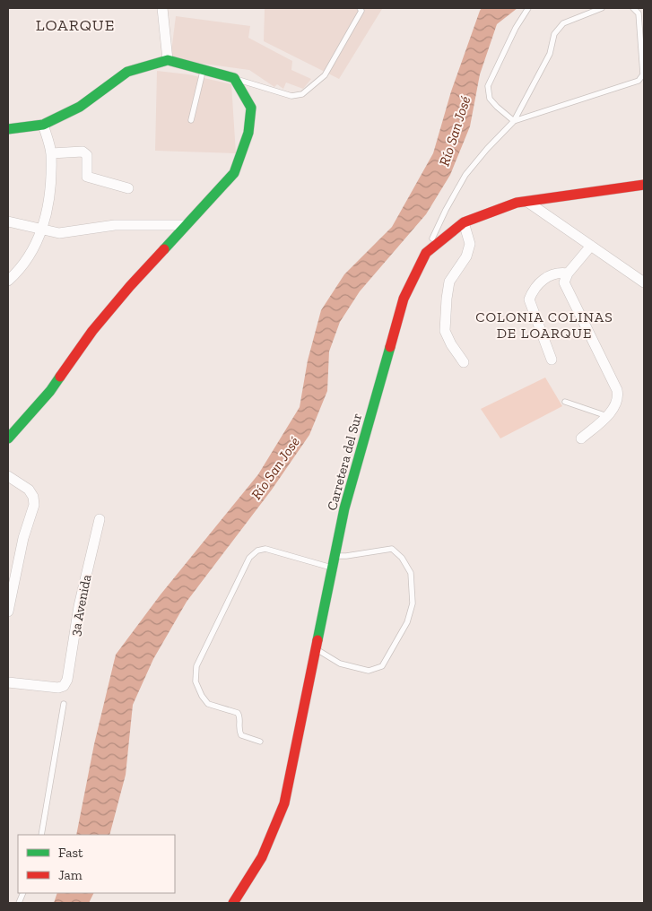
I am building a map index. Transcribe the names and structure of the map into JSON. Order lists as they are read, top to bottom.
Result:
{
  "streets": {
    "main road": ["Carretera del Sur"],
    "street": ["3a Avenida"]
  },
  "districts": ["LOARQUE", "COLONIA COLINAS DE LOARQUE"],
  "water": ["Río San José"],
  "legend": ["Fast", "Jam"]
}
